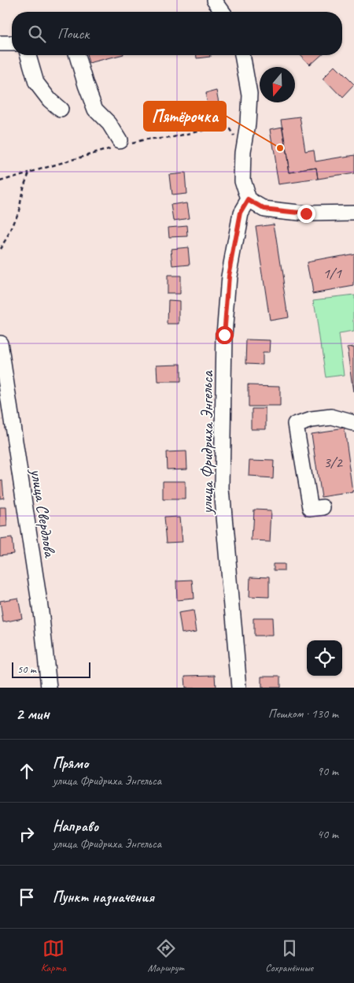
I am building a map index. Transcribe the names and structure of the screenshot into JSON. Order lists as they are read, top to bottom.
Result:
{
  "streets": {
    "street": ["улица Фридриха Энгельса", "улица Свердлова"]
  },
  "places": ["Пятёрочка"],
  "house_numbers": ["1/1", "3/2"],
  "scale_bar": "50 m",
  "north": "bottom",
  "page": {
    "search": "Поиск",
    "scale": "50 m",
    "heading": ["2 мин", "Пешком · 130 m"],
    "list": [
      ["Прямо", "улица Фридриха Энгельса", "90 m"],
      ["Направо", "улица Фридриха Энгельса", "40 m"],
      "Пункт назначения"
    ],
    "nav": ["Карта", "Маршрут", "Сохранённые"]
  }
}
